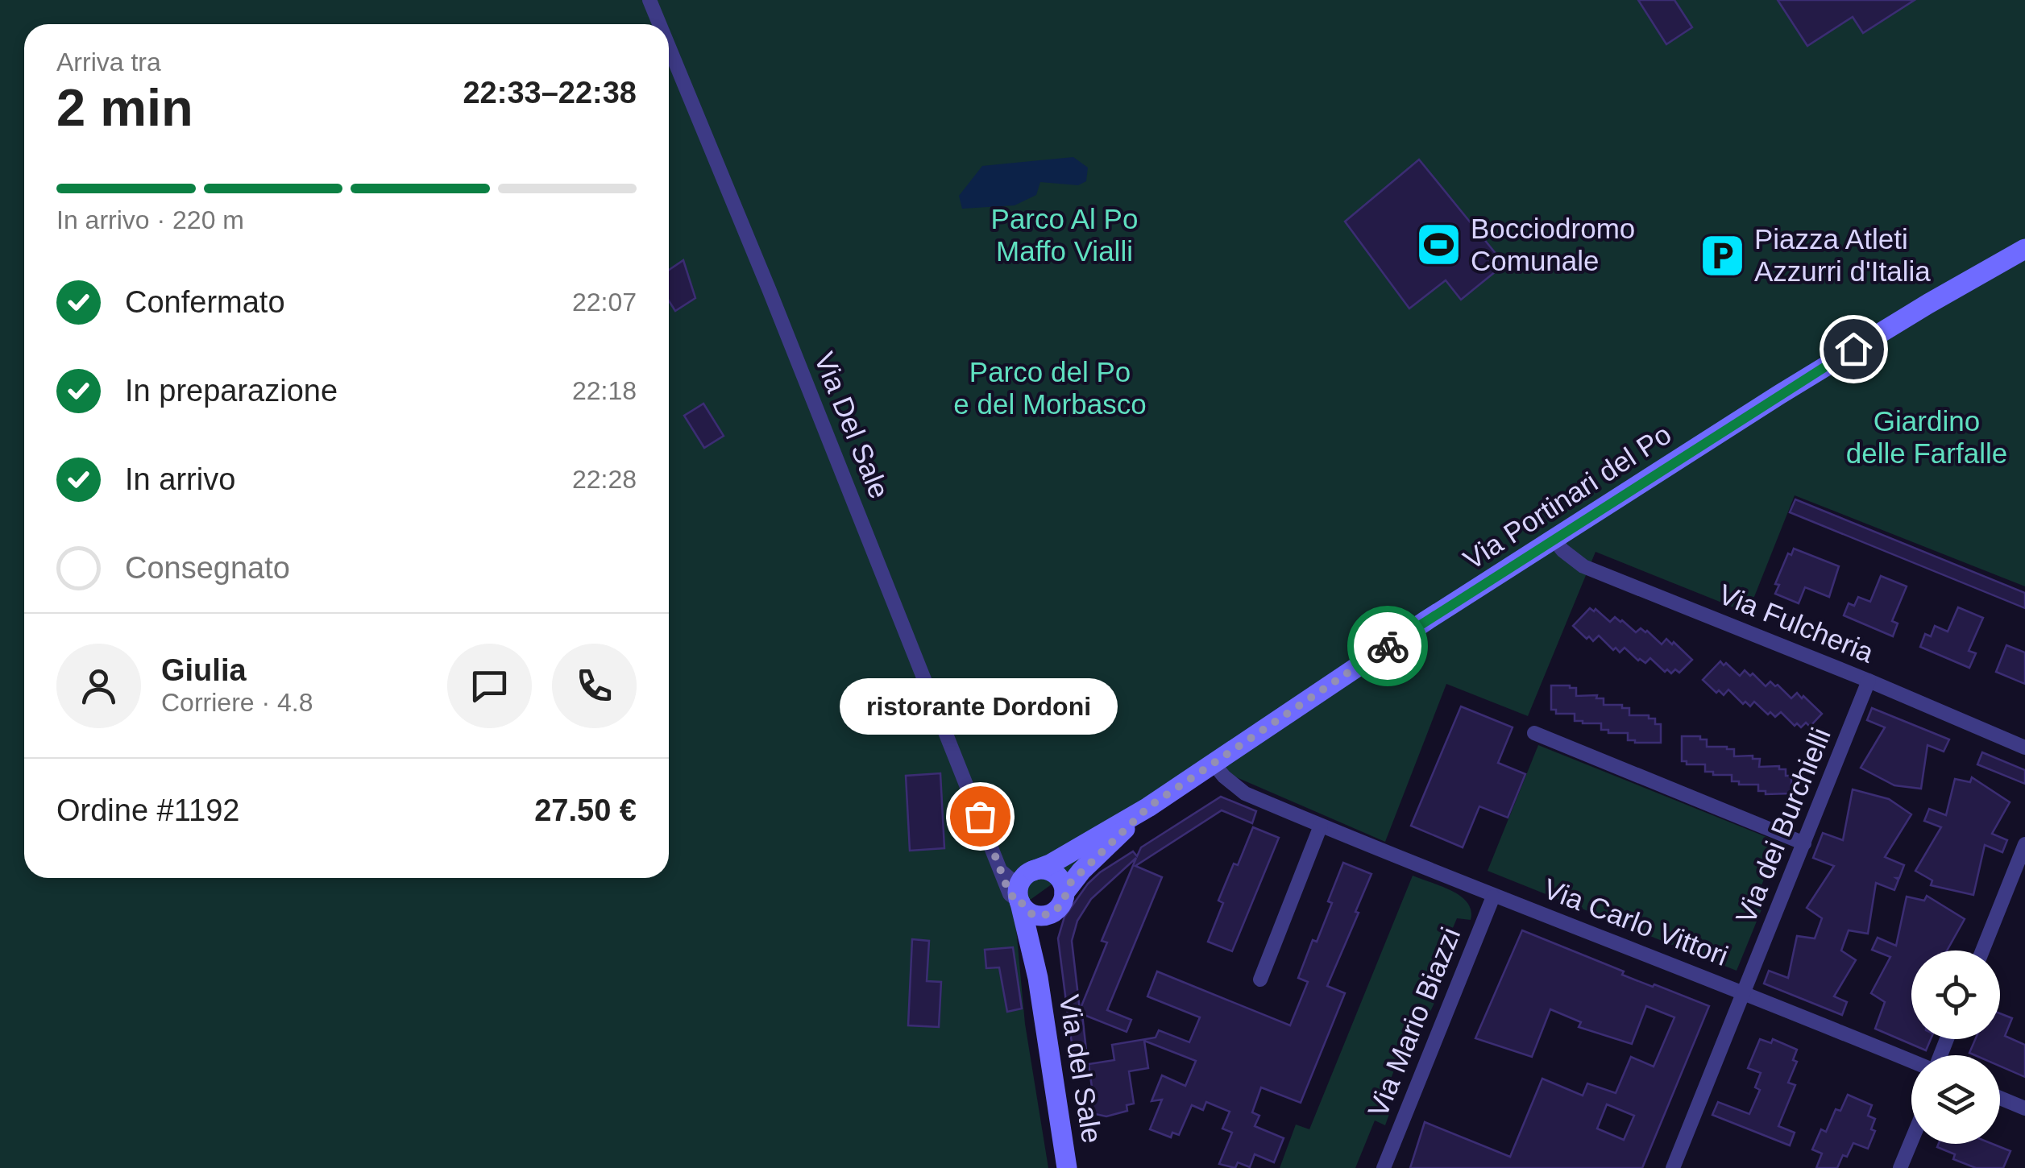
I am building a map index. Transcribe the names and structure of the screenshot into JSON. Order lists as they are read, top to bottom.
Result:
{
  "streets": {
    "street": [
      "Via Del Sale",
      "Via Portinari del Po",
      "Via Fulcheria",
      "Via dei Burchielli",
      "Via Carlo Vittori",
      "Via Mario Biazzi",
      "Via del Sale"
    ]
  },
  "crossings": [
    ["Via Del Sale", "Via del Sale"],
    ["Via Portinari del Po", "Via Fulcheria"],
    ["Via Portinari del Po", "Via Carlo Vittori"],
    ["Via Portinari del Po", "Via del Sale"],
    ["Via Fulcheria", "Via dei Burchielli"],
    ["Via dei Burchielli", "Via Carlo Vittori"],
    ["Via Carlo Vittori", "Via Mario Biazzi"]
  ],
  "parks": ["Parco Al Po Maffo Vialli", "Parco del Po e del Morbasco", "Giardino delle Farfalle"],
  "places": {
    "sports": ["Bocciodromo Comunale"],
    "parking": ["Piazza Atleti Azzurri d'Italia"],
    "other": ["ristorante Dordoni"]
  },
  "page": {
    "heading": ["2 min", "Arriva tra", "22:33–22:38"],
    "panel": [
      "Giulia",
      "Corriere · 4.8",
      "Ordine #1192",
      "27.50 €"
    ],
    "bar": "In arrivo · 220 m",
    "list": [
      ["Confermato", "22:07"],
      ["In preparazione", "22:18"],
      ["In arrivo", "22:28"],
      "Consegnato"
    ],
    "bubble": "ristorante Dordoni"
  }
}
